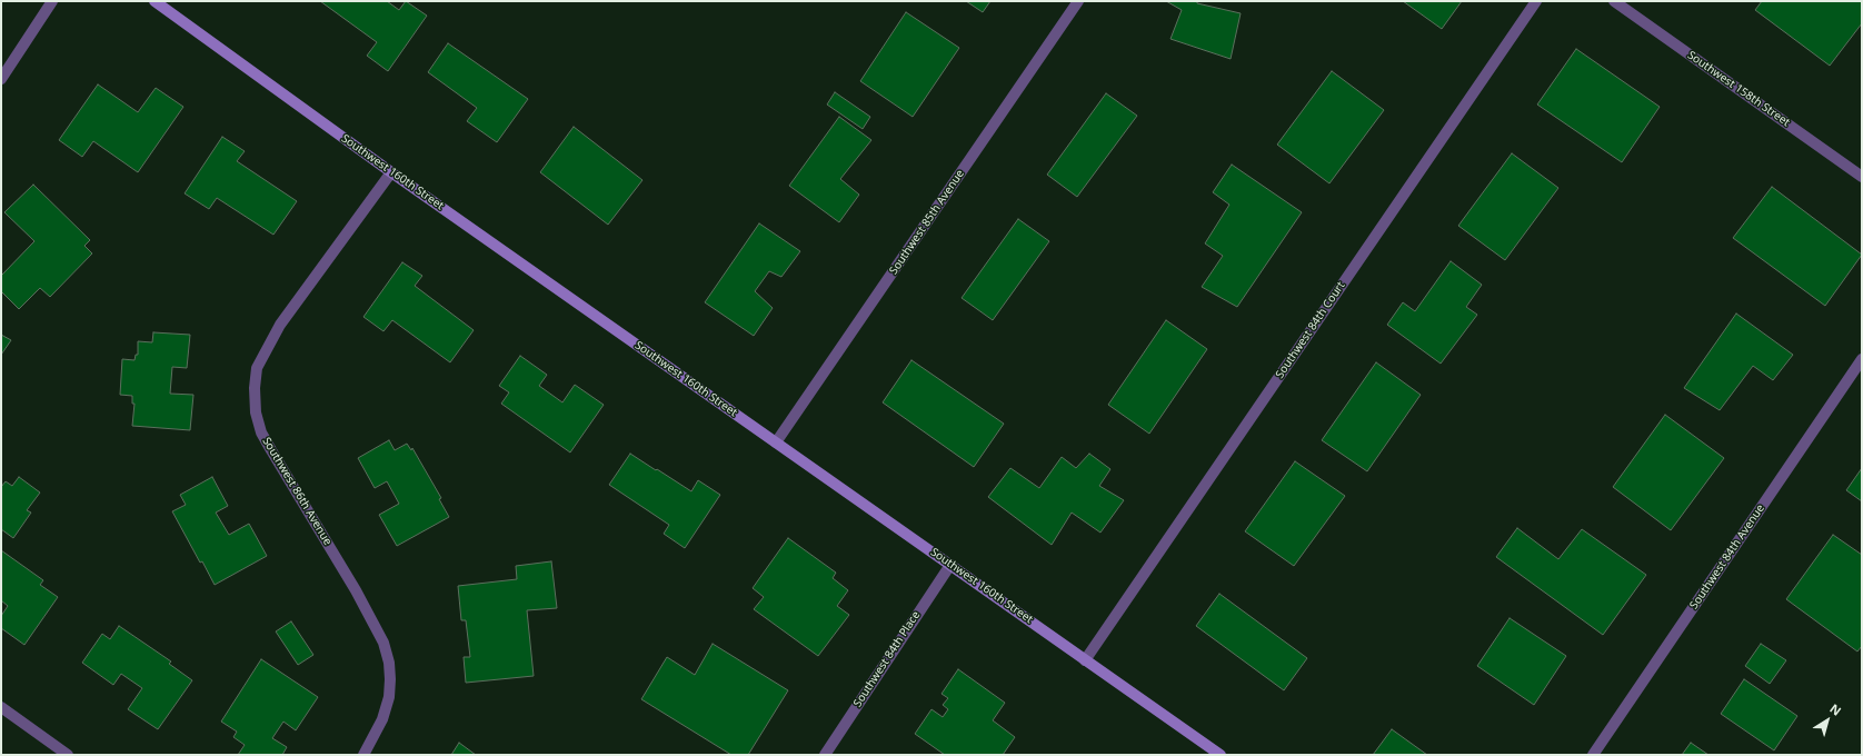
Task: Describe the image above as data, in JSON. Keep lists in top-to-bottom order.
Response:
{
  "streets": {
    "street": [
      "Southwest 158th Street",
      "Southwest 160th Street",
      "Southwest 85th Avenue",
      "Southwest 84th Court",
      "Southwest 86th Avenue",
      "Southwest 84th Avenue",
      "Southwest 84th Place"
    ]
  },
  "crossings": [
    ["Southwest 160th Street", "Southwest 85th Avenue"],
    ["Southwest 160th Street", "Southwest 84th Court"],
    ["Southwest 160th Street", "Southwest 86th Avenue"],
    ["Southwest 160th Street", "Southwest 84th Place"]
  ],
  "north": "top right"
}
